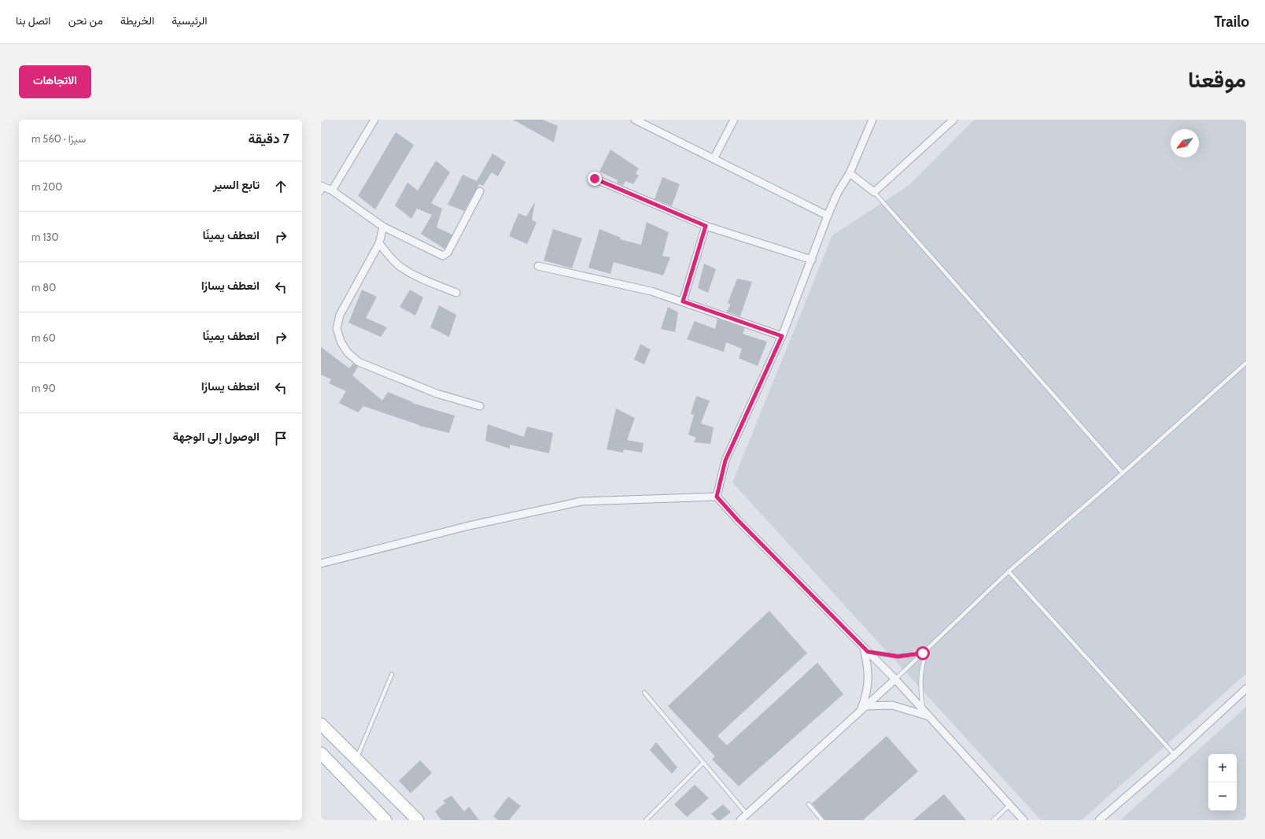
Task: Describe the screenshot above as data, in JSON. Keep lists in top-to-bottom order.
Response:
{
  "north": "bottom left",
  "page": {
    "header": "Trailo",
    "nav": [
      "الرئيسية",
      "الخريطة",
      "من نحن",
      "اتصل بنا"
    ],
    "title": "موقعنا",
    "buttons": "الاتجاهات",
    "heading": ["7 دقيقة", "سيرًا · 560 m"],
    "list": [
      ["تابع السير", "200 m"],
      ["انعطف يمينًا", "130 m"],
      ["انعطف يسارًا", "80 m"],
      ["انعطف يمينًا", "60 m"],
      ["انعطف يسارًا", "90 m"],
      "الوصول إلى الوجهة"
    ],
    "map_buttons": ["+", "−"]
  }
}
